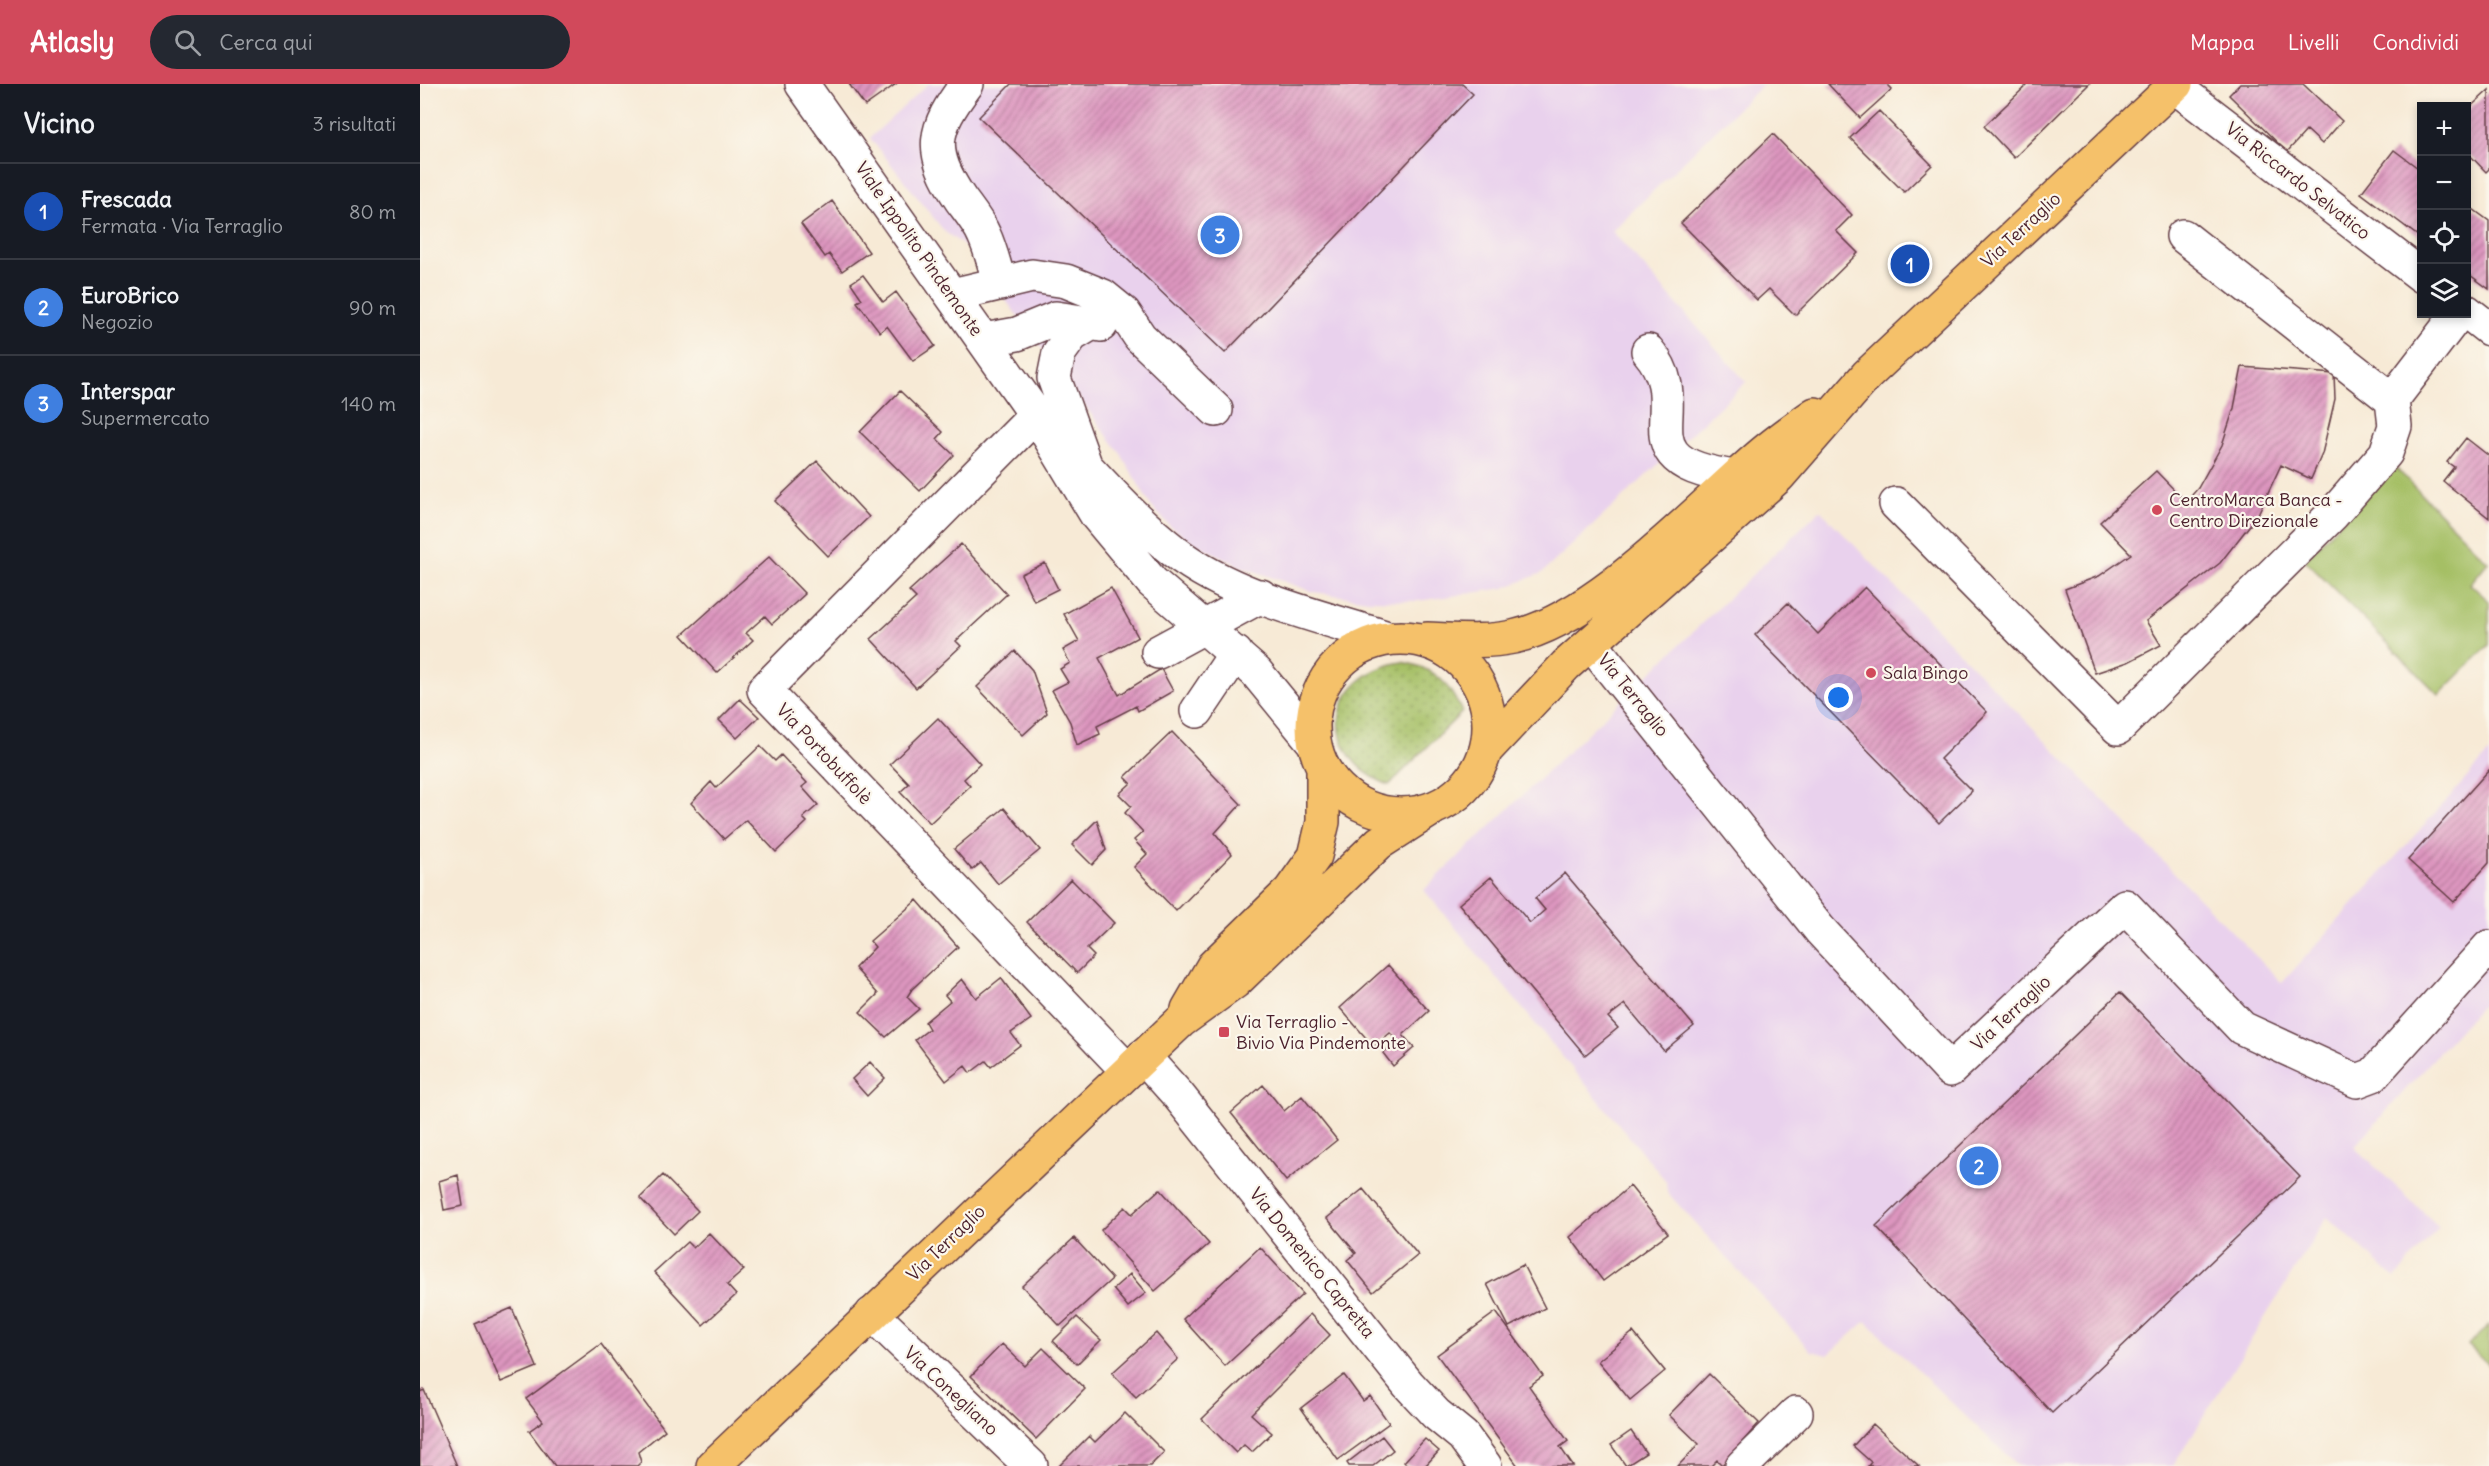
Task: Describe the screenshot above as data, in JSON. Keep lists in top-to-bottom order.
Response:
{
  "streets": {
    "main road": ["Via Terraglio"],
    "street": [
      "Via Riccardo Selvatico",
      "Viale Ippolito Pindemonte",
      "Via Portobuffolè",
      "Via Domenico Capretta",
      "Via Conegliano"
    ]
  },
  "crossings": [
    ["Via Riccardo Selvatico", "Via Terraglio"],
    ["Via Terraglio", "Viale Ippolito Pindemonte"],
    ["Via Terraglio", "Via Portobuffolè"],
    ["Via Terraglio", "Via Domenico Capretta"],
    ["Via Terraglio", "Via Conegliano"],
    ["Viale Ippolito Pindemonte", "Via Portobuffolè"],
    ["Via Portobuffolè", "Via Domenico Capretta"]
  ],
  "places": {
    "other": ["CentroMarca Banca - Centro Direzionale", "Sala Bingo"],
    "transit": ["Via Terraglio - Bivio Via Pindemonte"]
  },
  "page": {
    "header": "Atlasly",
    "search": "Cerca qui",
    "nav": ["Mappa", "Livelli", "Condividi"],
    "heading": ["Vicino", "3 risultati"],
    "map_buttons": ["+", "−"],
    "list": [
      {
        "mark": "1",
        "name": "Frescada",
        "note": "Fermata · Via Terraglio",
        "value": "80 m"
      },
      {
        "mark": "2",
        "name": "EuroBrico",
        "note": "Negozio",
        "value": "90 m"
      },
      {
        "mark": "3",
        "name": "Interspar",
        "note": "Supermercato",
        "value": "140 m"
      }
    ],
    "pins": ["3", "1", "2"]
  }
}
